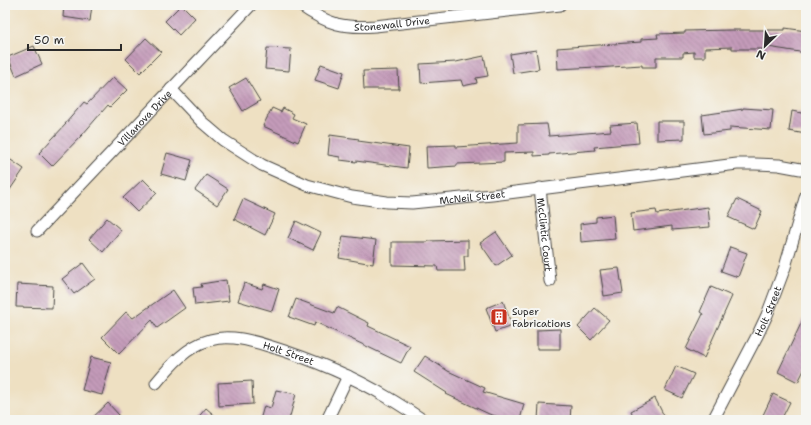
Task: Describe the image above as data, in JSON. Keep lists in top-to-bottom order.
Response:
{
  "streets": {
    "street": [
      "Stonewall Drive",
      "Villanova Drive",
      "McNeil Street",
      "McClintic Court",
      "Holt Street"
    ]
  },
  "crossings": [
    ["Villanova Drive", "McNeil Street"],
    ["McNeil Street", "McClintic Court"]
  ],
  "places": {
    "building": ["Super Fabrications"]
  },
  "scale_bar": "50 m",
  "north": "bottom left"
}
